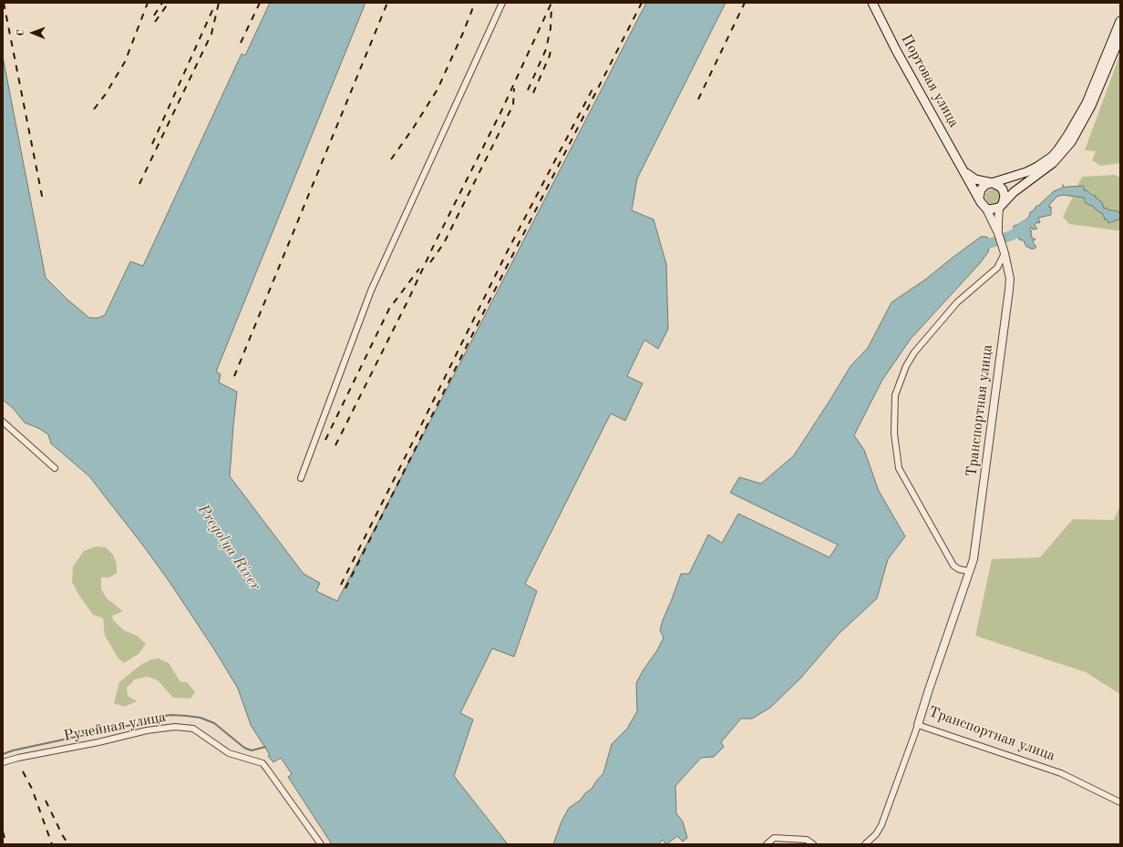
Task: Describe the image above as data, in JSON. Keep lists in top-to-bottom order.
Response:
{
  "streets": {
    "main road": ["Портовая улица", "Транспортная улица"],
    "street": ["Ручейная улица"]
  },
  "crossings": [
    ["Портовая улица", "Транспортная улица"]
  ],
  "water": ["Pregolya River"],
  "north": "left"
}
